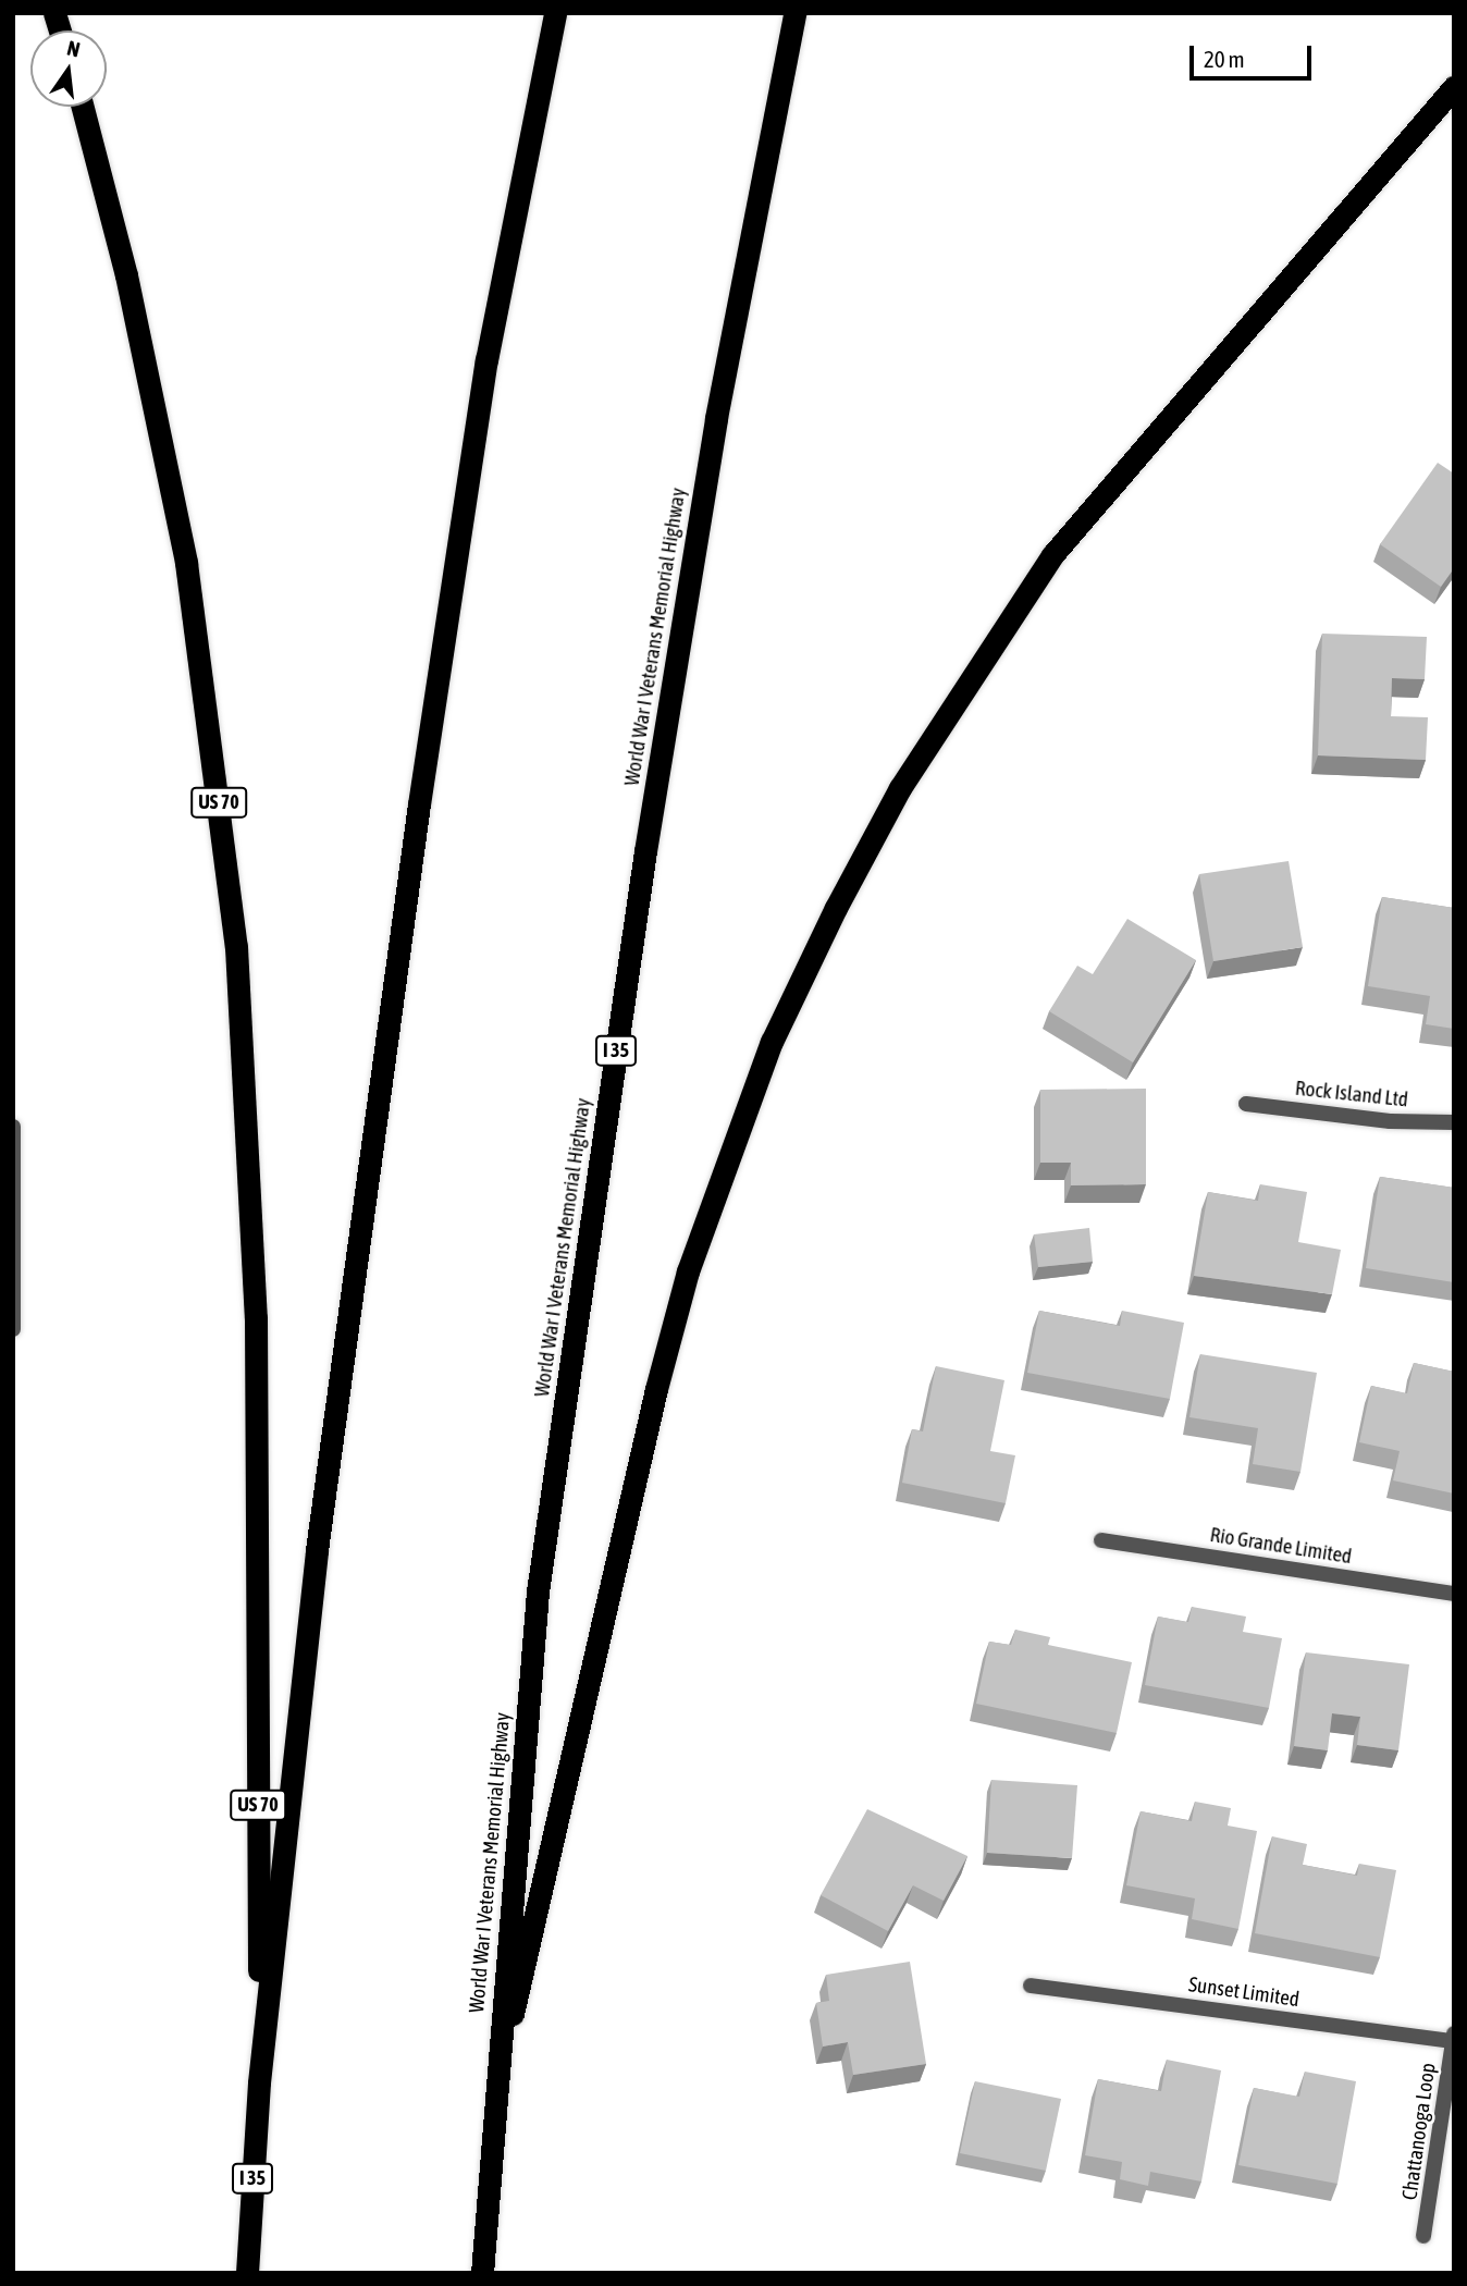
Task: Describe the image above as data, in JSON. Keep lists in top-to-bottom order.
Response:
{
  "streets": {
    "highway": ["World War I Veterans Memorial Highway", "US 70", "I 35"],
    "street": [
      "Rock Island Ltd",
      "Rio Grande Limited",
      "Sunset Limited",
      "Chattanooga Loop"
    ]
  },
  "crossings": [
    ["US 70", "I 35"],
    ["Sunset Limited", "Chattanooga Loop"]
  ],
  "scale_bar": "20 m",
  "north": "top"
}
